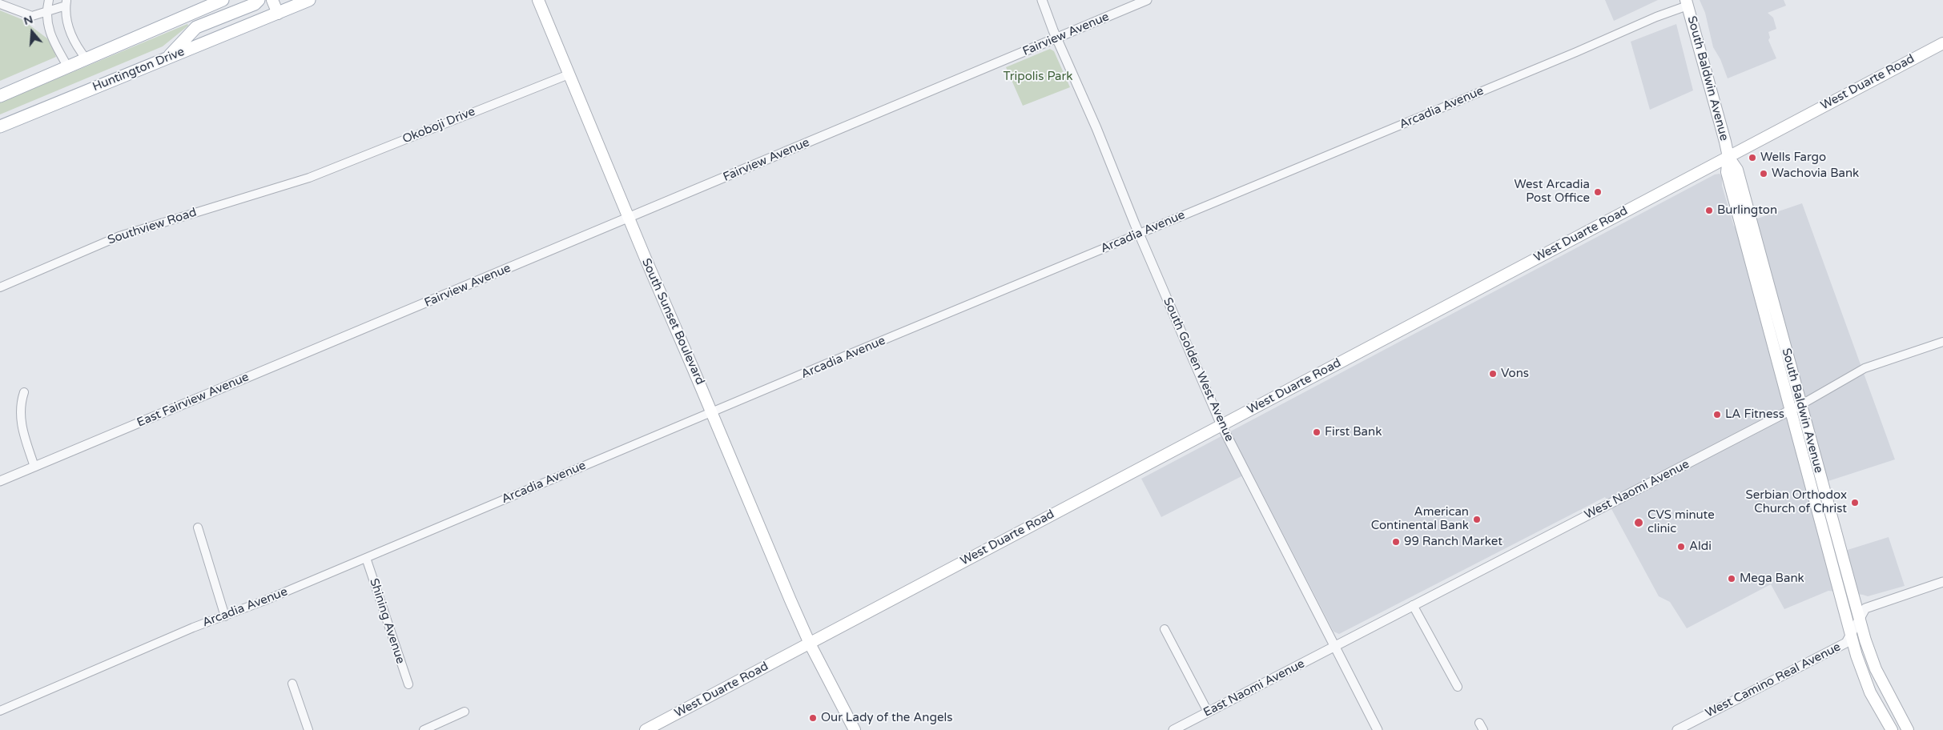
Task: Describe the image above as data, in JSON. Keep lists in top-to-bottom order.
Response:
{
  "streets": {
    "main road": [
      "Huntington Drive",
      "South Baldwin Avenue",
      "West Duarte Road",
      "South Sunset Boulevard"
    ],
    "street": [
      "Fairview Avenue",
      "Arcadia Avenue",
      "Okoboji Drive",
      "Southview Road",
      "South Golden West Avenue",
      "East Fairview Avenue",
      "West Naomi Avenue",
      "Shining Avenue",
      "West Camino Real Avenue",
      "East Naomi Avenue"
    ]
  },
  "crossings": [
    ["Fairview Avenue", "South Sunset Boulevard"],
    ["Fairview Avenue", "South Golden West Avenue"],
    ["Fairview Avenue", "East Fairview Avenue"],
    ["South Baldwin Avenue", "West Duarte Road"],
    ["South Baldwin Avenue", "Arcadia Avenue"],
    ["South Baldwin Avenue", "West Naomi Avenue"],
    ["South Baldwin Avenue", "West Camino Real Avenue"],
    ["West Duarte Road", "South Sunset Boulevard"],
    ["West Duarte Road", "South Golden West Avenue"],
    ["Arcadia Avenue", "South Sunset Boulevard"],
    ["Arcadia Avenue", "South Golden West Avenue"],
    ["Arcadia Avenue", "Shining Avenue"],
    ["Okoboji Drive", "Southview Road"],
    ["Okoboji Drive", "South Sunset Boulevard"],
    ["South Golden West Avenue", "West Naomi Avenue"],
    ["South Golden West Avenue", "East Naomi Avenue"],
    ["West Naomi Avenue", "East Naomi Avenue"]
  ],
  "parks": ["Tripolis Park"],
  "places": [
    "Wells Fargo",
    "Wachovia Bank",
    "West Arcadia Post Office",
    "Burlington",
    "Vons",
    "LA Fitness",
    "First Bank",
    "Serbian Orthodox Church of Christ",
    "American Continental Bank",
    "CVS minute clinic",
    "99 Ranch Market",
    "Aldi",
    "Mega Bank",
    "Our Lady of the Angels"
  ],
  "north": "top"
}
